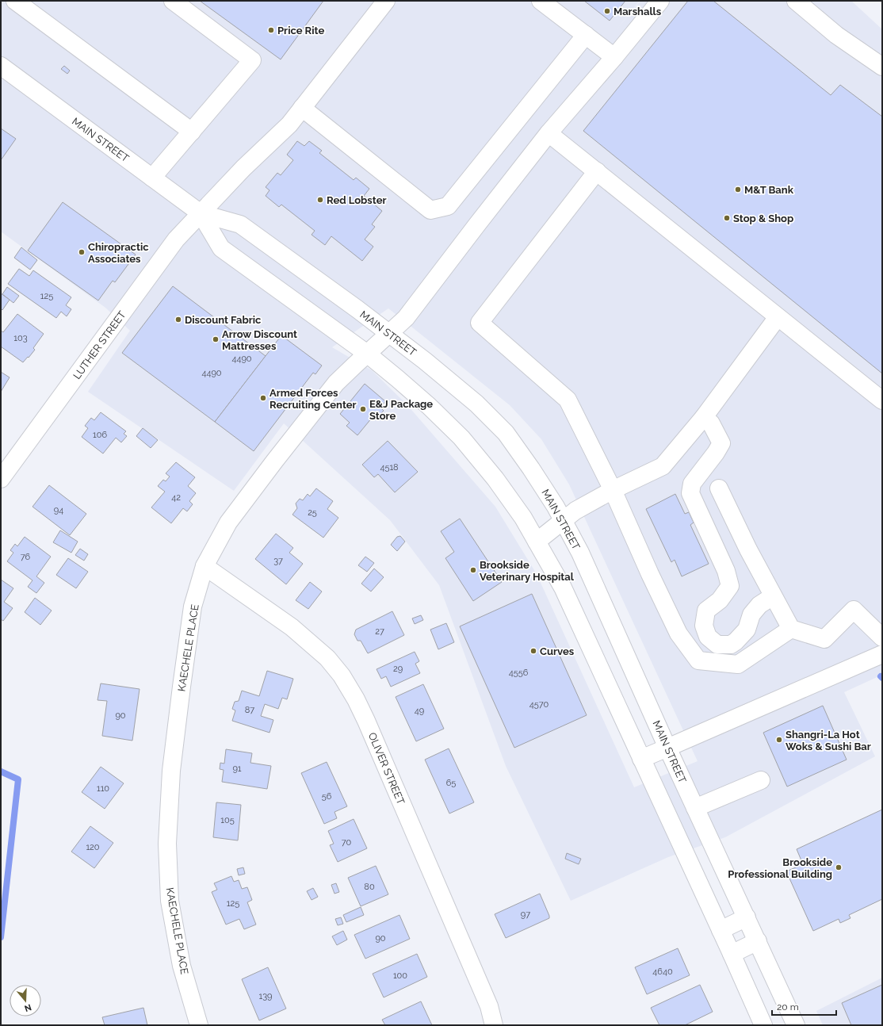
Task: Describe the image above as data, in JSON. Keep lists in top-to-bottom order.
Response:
{
  "streets": {
    "main road": [
      "MAIN STREET",
      "LUTHER STREET",
      "KAECHELE PLACE",
      "OLIVER STREET"
    ]
  },
  "crossings": [
    ["MAIN STREET", "LUTHER STREET"],
    ["MAIN STREET", "KAECHELE PLACE"],
    ["KAECHELE PLACE", "OLIVER STREET"]
  ],
  "places": [
    "Marshalls",
    "Price Rite",
    "M&T Bank",
    "Red Lobster",
    "Stop & Shop",
    "Chiropractic Associates",
    "Discount Fabric",
    "Arrow Discount Mattresses",
    "Armed Forces Recruiting Center",
    "E&J Package Store",
    "Brookside Veterinary Hospital",
    "Curves",
    "Shangri-La Hot Woks & Sushi Bar",
    "Brookside Professional Building"
  ],
  "house_numbers": [
    "125",
    "103",
    "4490",
    "4490",
    "106",
    "4518",
    "42",
    "94",
    "25",
    "76",
    "37",
    "27",
    "29",
    "4556",
    "4570",
    "87",
    "49",
    "90",
    "91",
    "65",
    "110",
    "56",
    "105",
    "70",
    "120",
    "80",
    "125",
    "97",
    "90",
    "4640",
    "100",
    "139"
  ],
  "scale_bar": "20 m",
  "north": "bottom"
}
